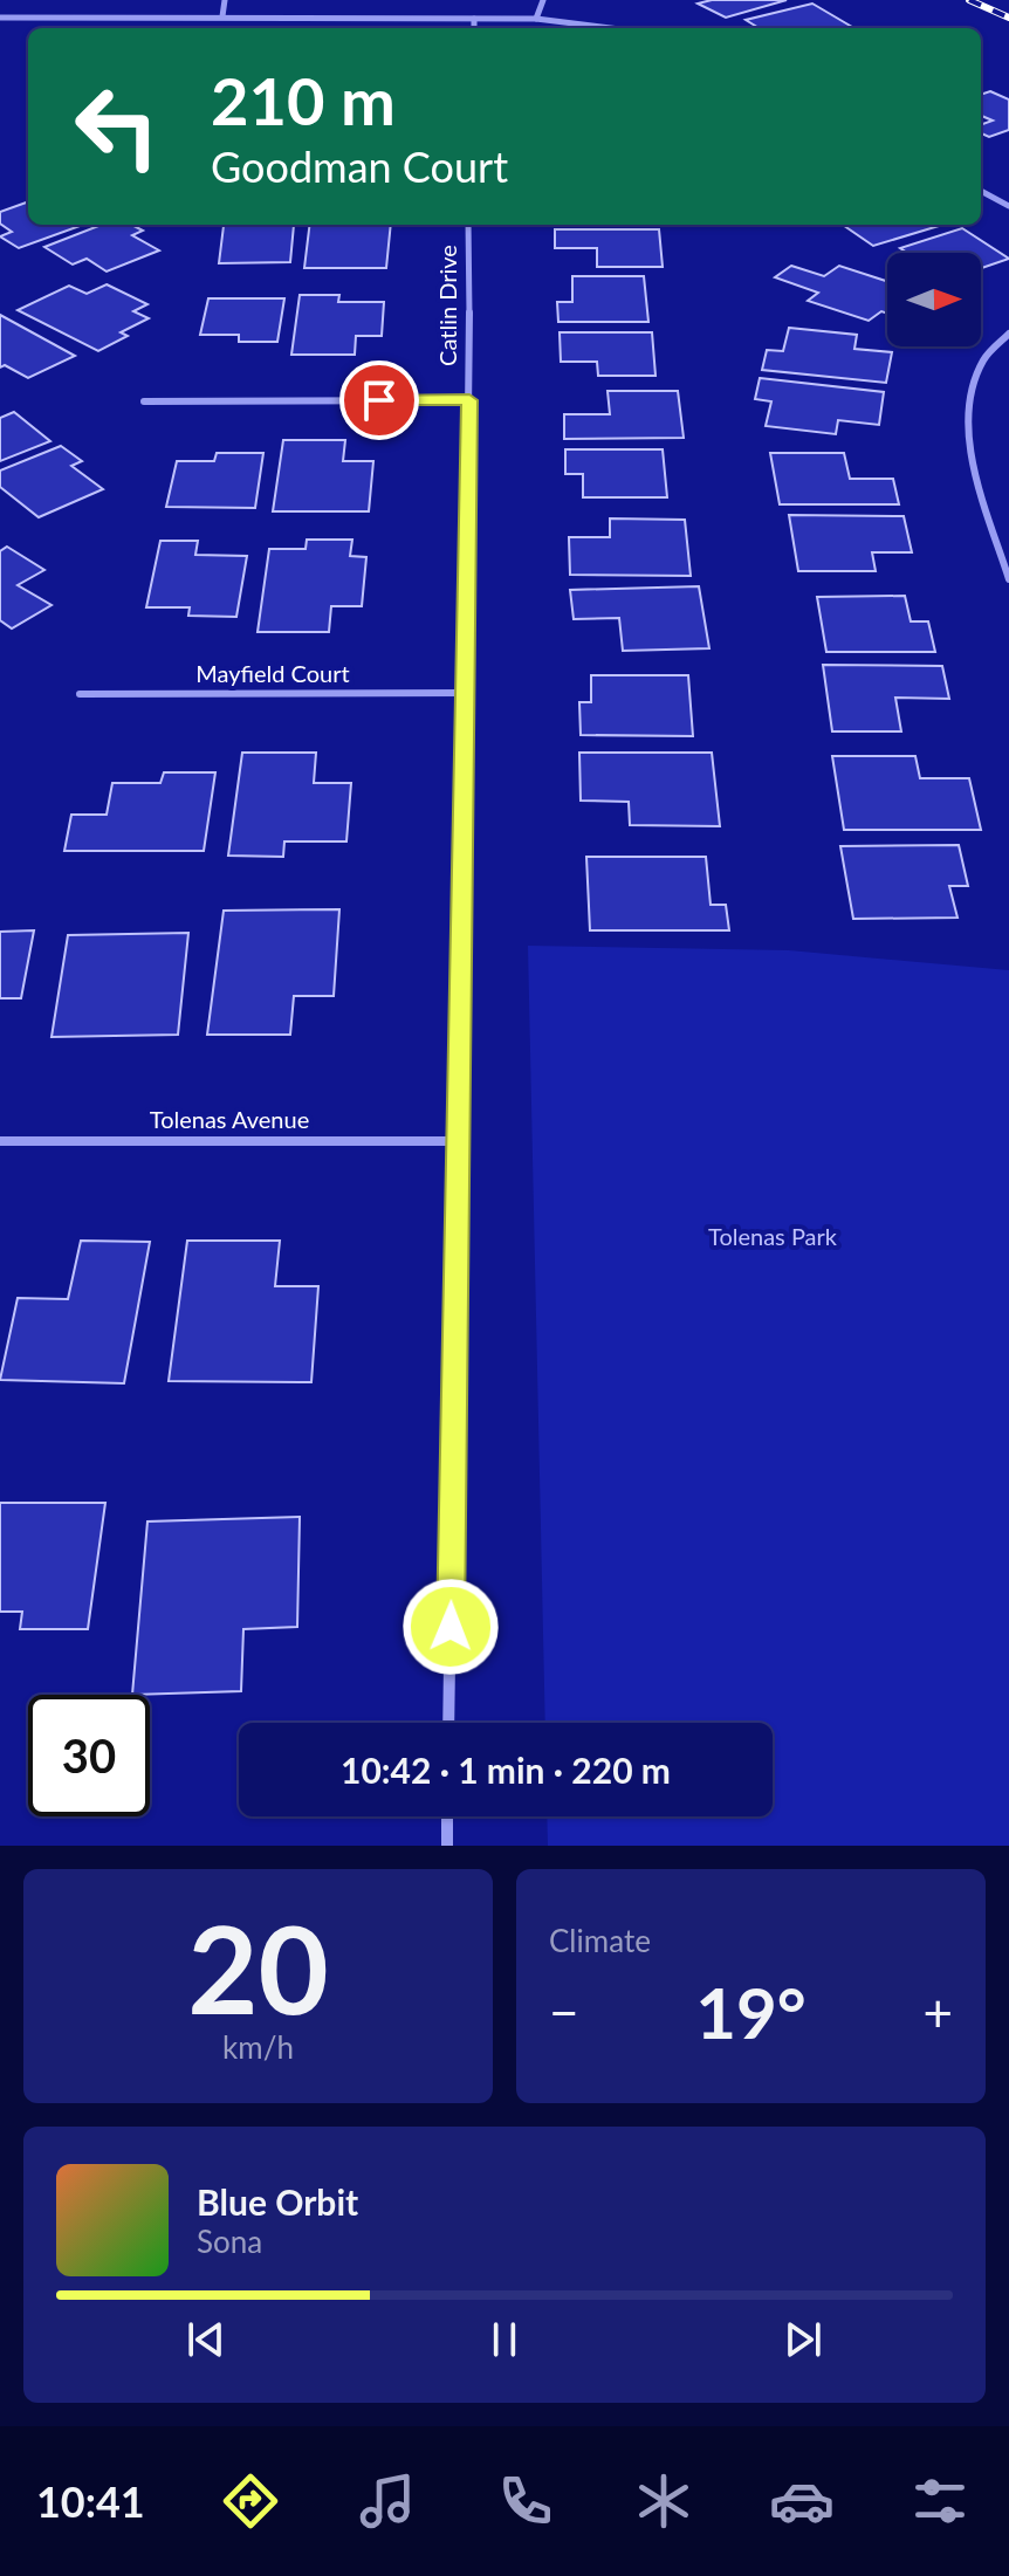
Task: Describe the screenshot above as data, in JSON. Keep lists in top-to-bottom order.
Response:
{
  "streets": {
    "street": ["Catlin Drive", "Mayfield Court", "Tolenas Avenue"]
  },
  "crossings": [
    ["Catlin Drive", "Mayfield Court"],
    ["Catlin Drive", "Tolenas Avenue"]
  ],
  "parks": ["Tolenas Park"],
  "north": "right",
  "page": {
    "turn": ["210 m", "Goodman Court"],
    "limit": "30",
    "trip": "10:42 · 1 min · 220 m",
    "tile": [
      ["20", "km/h"],
      "Climate"
    ],
    "heat": ["−", "19°", "+"],
    "song": ["Blue Orbit", "Sona"],
    "tabs": "10:41"
  }
}
